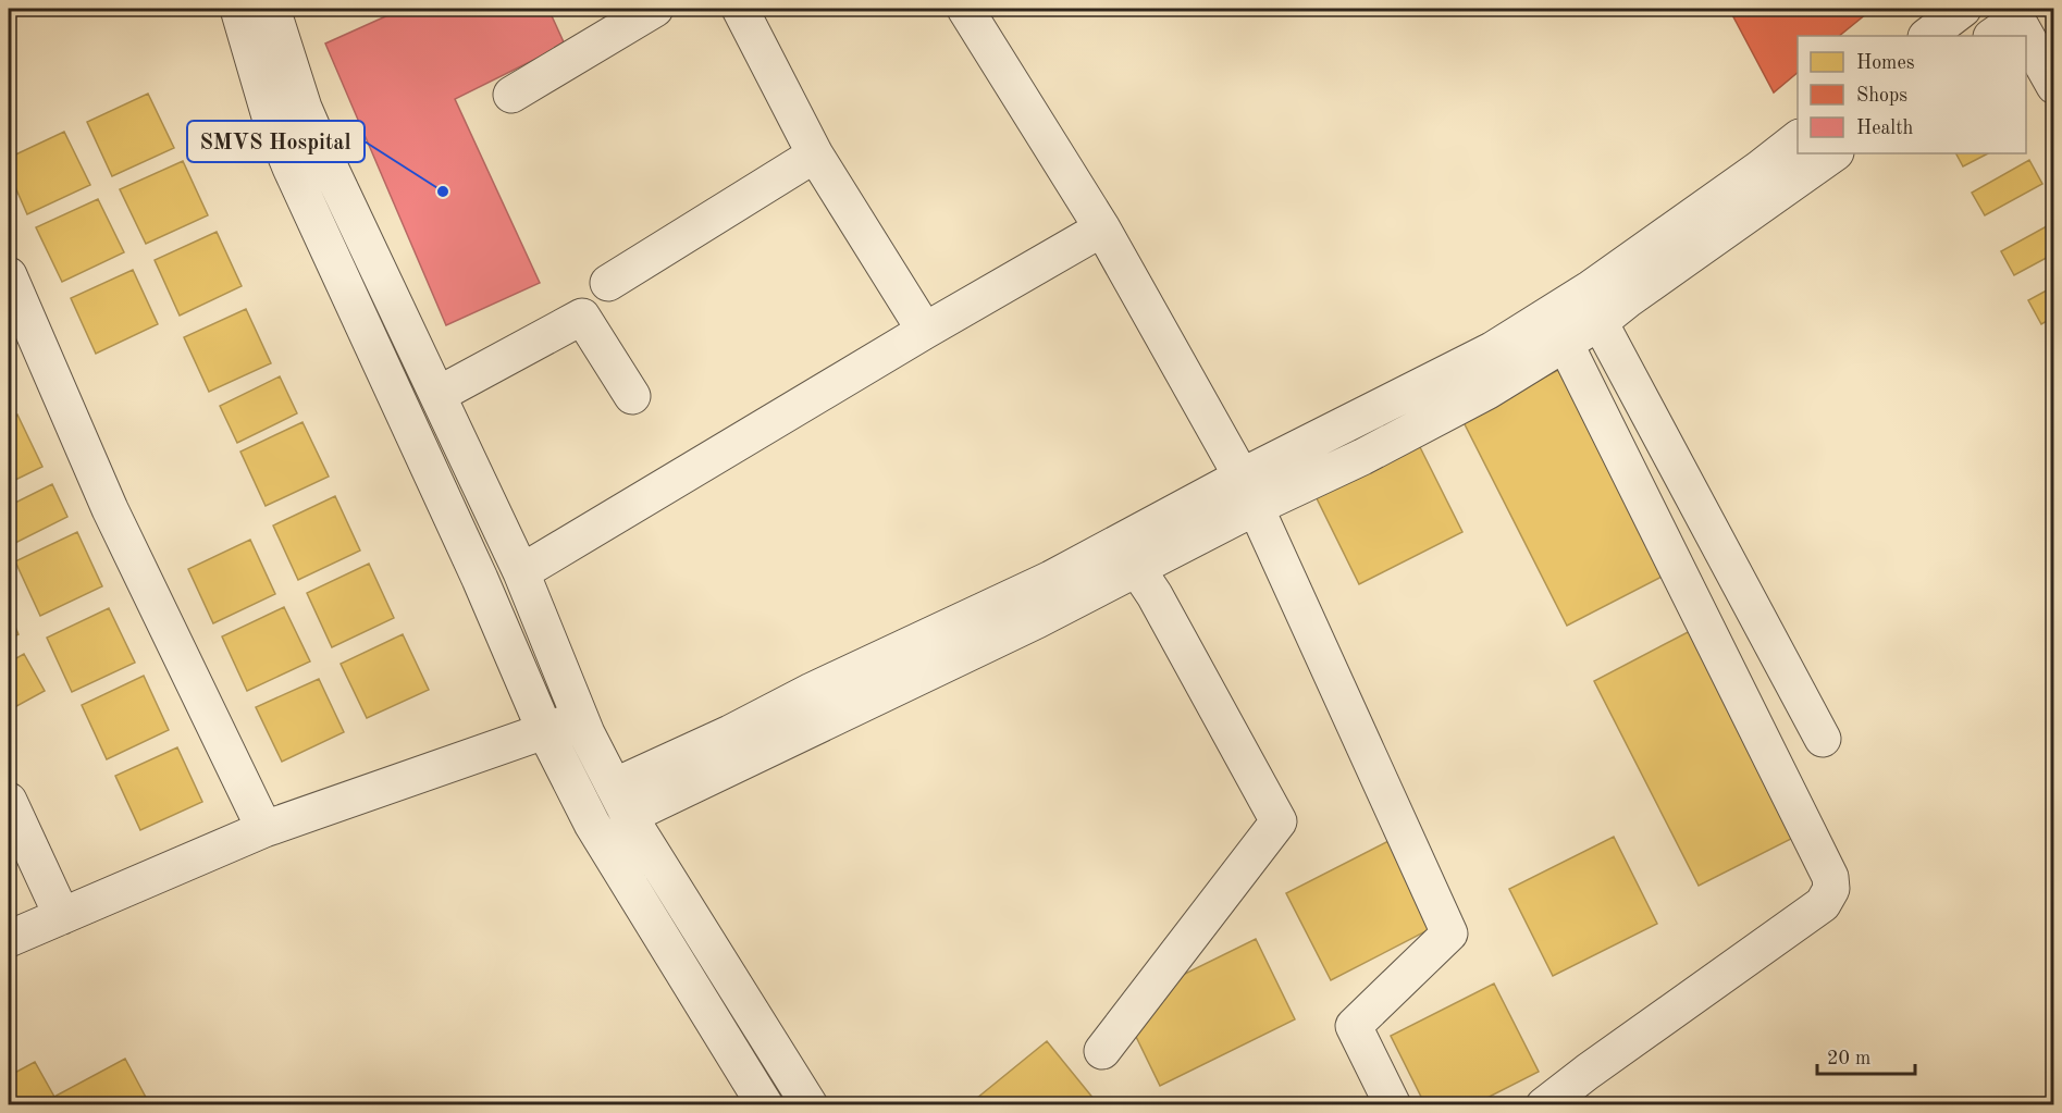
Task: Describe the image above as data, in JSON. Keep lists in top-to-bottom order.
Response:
{
  "places": ["SMVS Hospital"],
  "legend": ["Homes", "Shops", "Health"],
  "scale_bar": "20 m"
}
